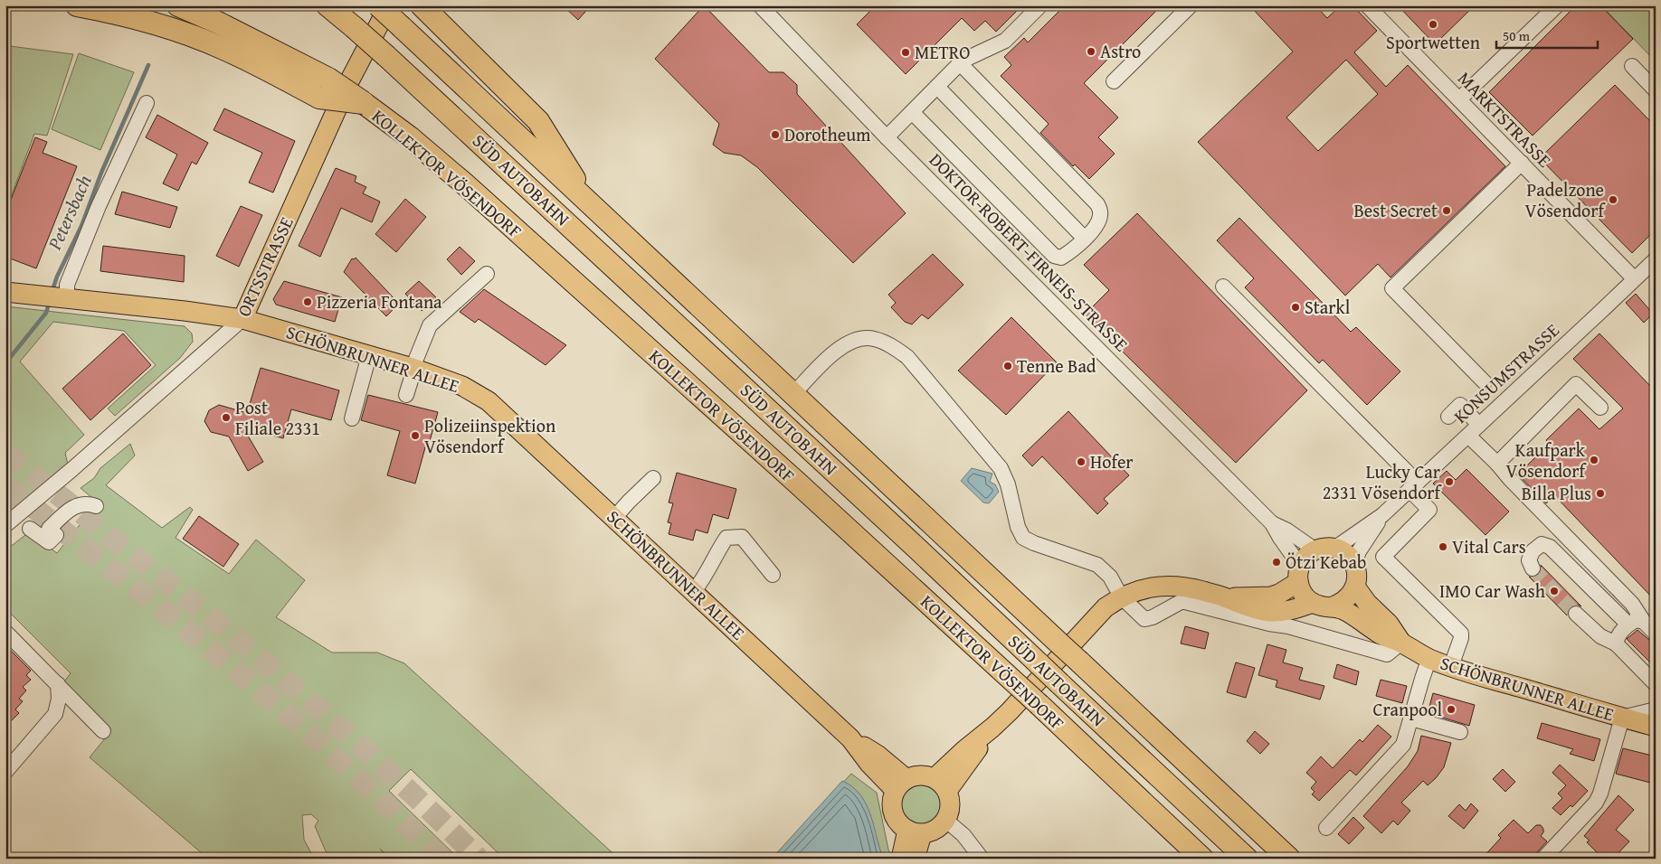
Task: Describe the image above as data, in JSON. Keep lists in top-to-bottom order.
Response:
{
  "streets": {
    "highway": ["KOLLEKTOR VÖSENDORF", "SÜD AUTOBAHN"],
    "main road": ["ORTSSTRASSE", "SCHÖNBRUNNER ALLEE"],
    "street": ["MARKTSTRASSE", "DOKTOR-ROBERT-FIRNEIS-STRASSE", "KONSUMSTRASSE"]
  },
  "crossings": [
    ["MARKTSTRASSE", "KONSUMSTRASSE"],
    ["DOKTOR-ROBERT-FIRNEIS-STRASSE", "SCHÖNBRUNNER ALLEE"],
    ["DOKTOR-ROBERT-FIRNEIS-STRASSE", "KONSUMSTRASSE"],
    ["ORTSSTRASSE", "SCHÖNBRUNNER ALLEE"],
    ["SCHÖNBRUNNER ALLEE", "KONSUMSTRASSE"]
  ],
  "water": ["Petersbach"],
  "places": [
    "Sportwetten",
    "Astro",
    "METRO",
    "Dorotheum",
    "Padelzone Vösendorf",
    "Best Secret",
    "Pizzeria Fontana",
    "Starkl",
    "Tenne Bad",
    "Post Filiale 2331",
    "Polizeiinspektion Vösendorf",
    "Kaufpark Vösendorf",
    "Hofer",
    "Lucky Car 2331 Vösendorf",
    "Billa Plus",
    "Vital Cars",
    "Ötzi Kebab",
    "IMO Car Wash",
    "Cranpool"
  ],
  "scale_bar": "50 m"
}
